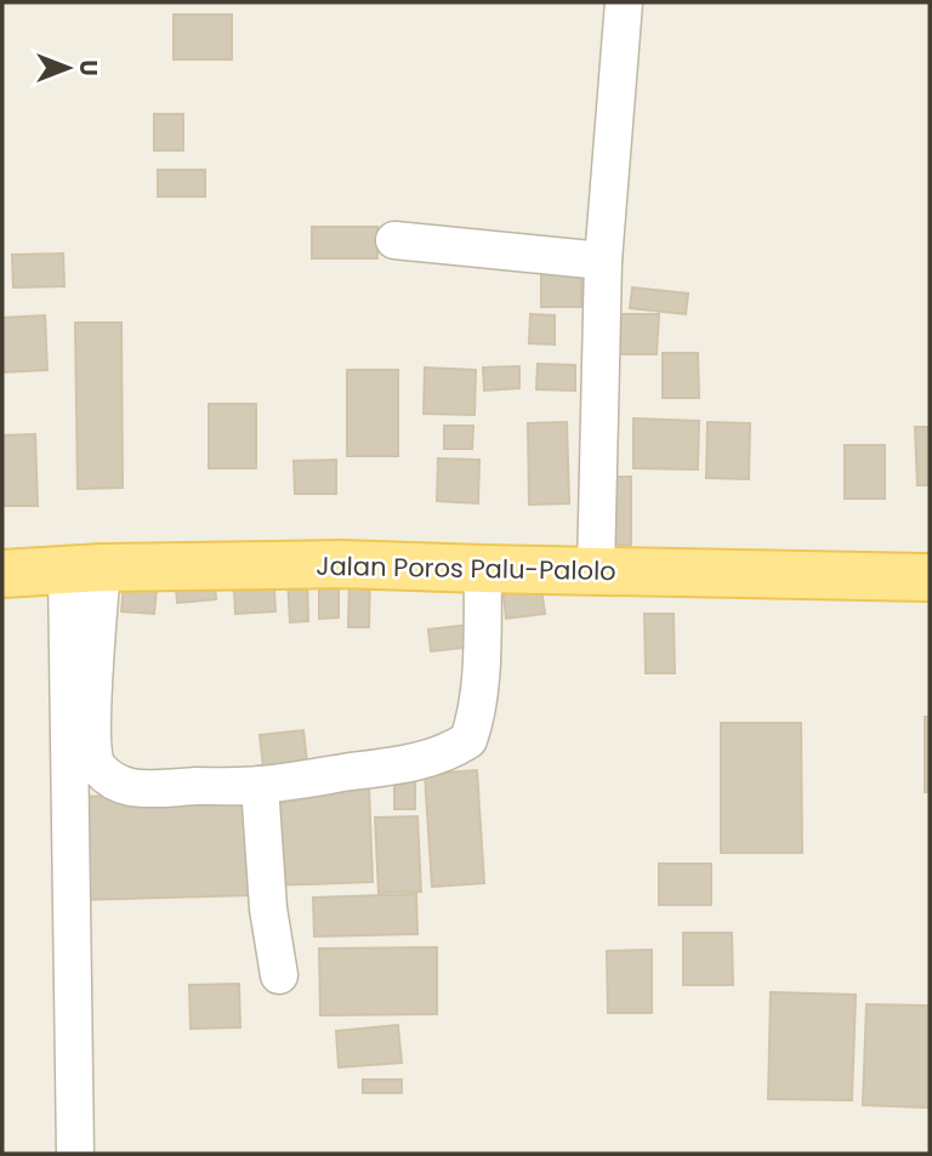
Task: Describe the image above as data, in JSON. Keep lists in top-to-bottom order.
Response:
{
  "streets": {
    "main road": ["Jalan Poros Palu-Palolo"]
  },
  "north": "right"
}
